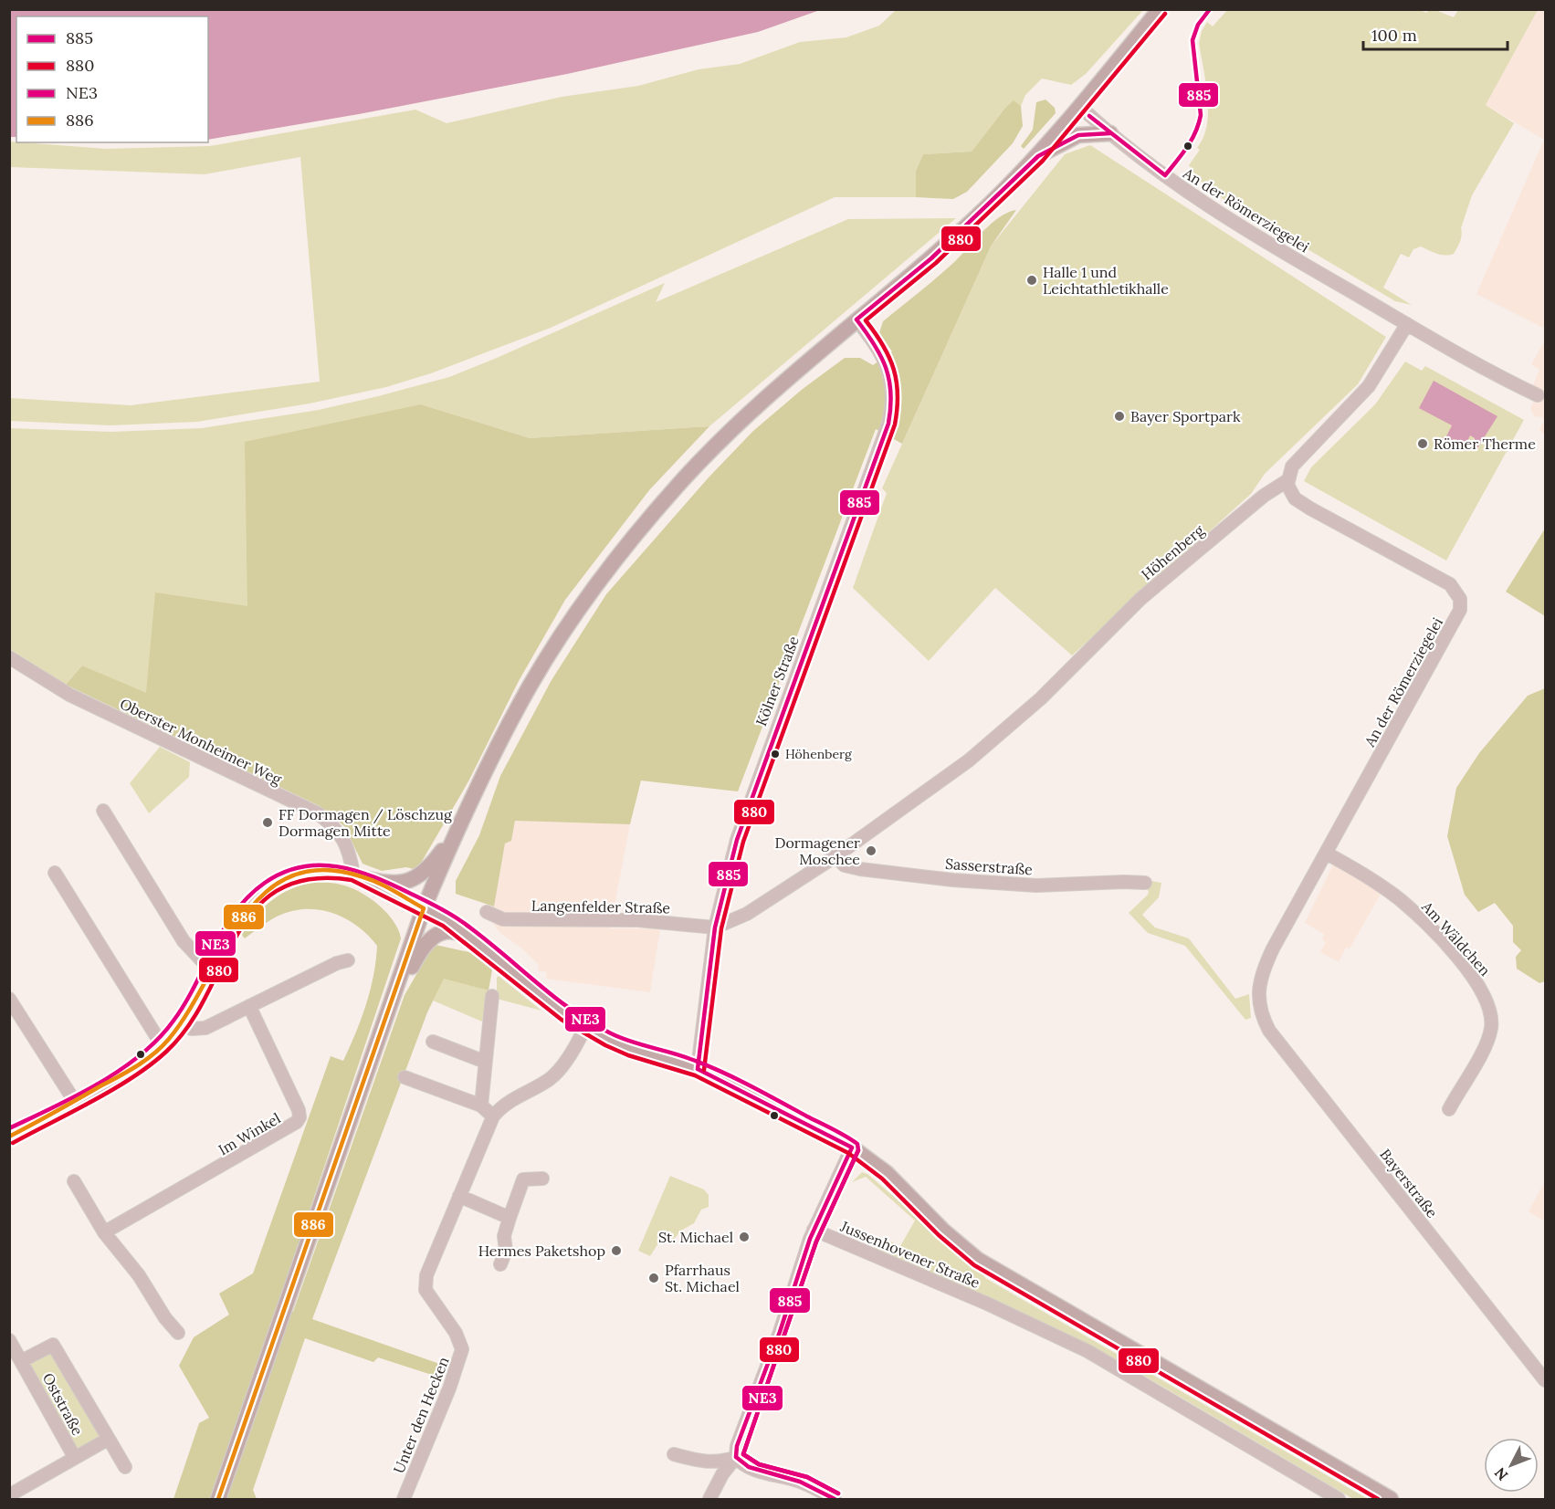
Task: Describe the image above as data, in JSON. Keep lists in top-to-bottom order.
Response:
{
  "streets": {
    "street": [
      "An der Römerziegelei",
      "Höhenberg",
      "Kölner Straße",
      "Oberster Monheimer Weg",
      "Sasserstraße",
      "Langenfelder Straße",
      "Am Wäldchen",
      "Im Winkel",
      "Bayerstraße",
      "Jussenhovener Straße",
      "Oststraße",
      "Unter den Hecken"
    ]
  },
  "crossings": [
    ["An der Römerziegelei", "Höhenberg"],
    ["An der Römerziegelei", "Am Wäldchen"],
    ["An der Römerziegelei", "Bayerstraße"],
    ["Höhenberg", "Kölner Straße"],
    ["Höhenberg", "Sasserstraße"],
    ["Höhenberg", "Langenfelder Straße"],
    ["Kölner Straße", "Langenfelder Straße"]
  ],
  "places": [
    "Halle 1 und Leichtathletikhalle",
    "Bayer Sportpark",
    "Römer Therme",
    "Höhenberg",
    "FF Dormagen / Löschzug Dormagen Mitte",
    "Dormagener Moschee",
    "St. Michael",
    "Hermes Paketshop",
    "Pfarrhaus St. Michael"
  ],
  "lines": [
    "transit line 885",
    "transit line 880",
    "transit line NE3",
    "transit line 886"
  ],
  "legend": [
    "885",
    "880",
    "NE3",
    "886"
  ],
  "scale_bar": "100 m",
  "north": "bottom left"
}
